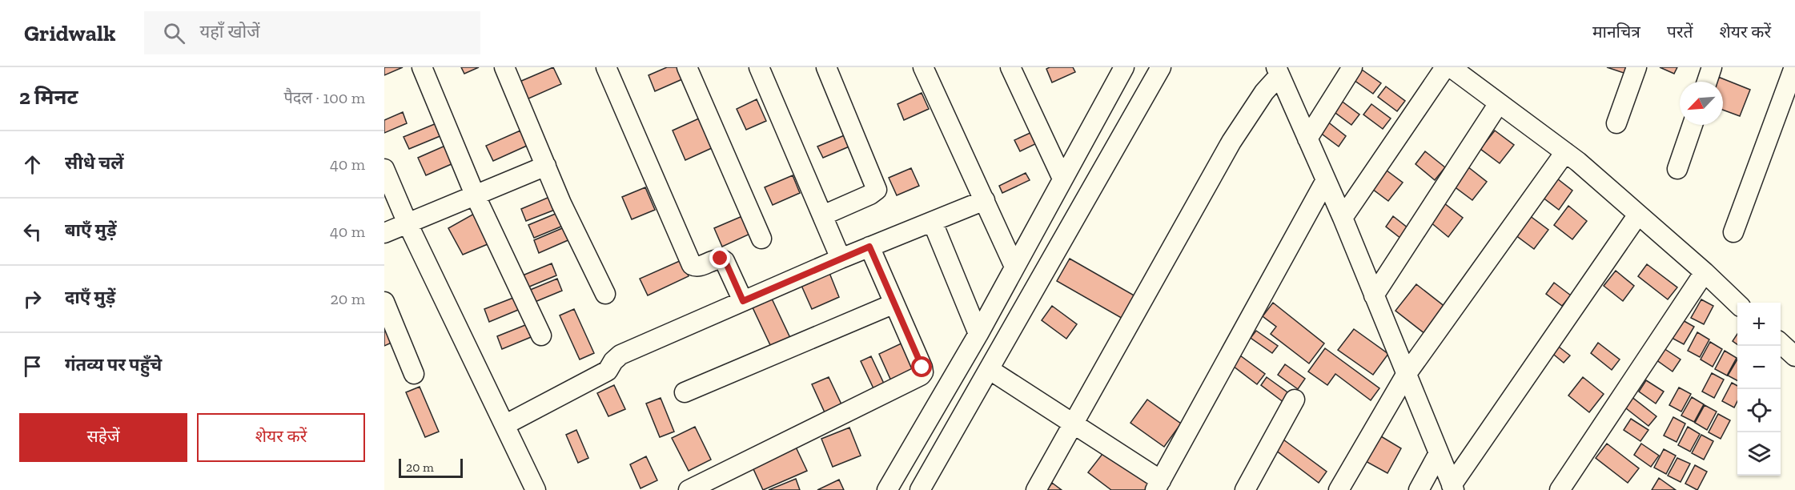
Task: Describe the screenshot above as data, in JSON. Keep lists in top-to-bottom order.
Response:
{
  "scale_bar": "20 m",
  "north": "bottom left",
  "page": {
    "header": "Gridwalk",
    "search": "यहाँ खोजें",
    "nav": ["मानचित्र", "परतें", "शेयर करें"],
    "heading": ["2 मिनट", "पैदल · 100 m"],
    "list": [
      ["सीधे चलें", "40 m"],
      ["बाएँ मुड़ें", "40 m"],
      ["दाएँ मुड़ें", "20 m"],
      "गंतव्य पर पहुँचे"
    ],
    "map_buttons": ["+", "−"],
    "buttons": ["सहेजें", "शेयर करें"],
    "scale": "20 m"
  }
}
